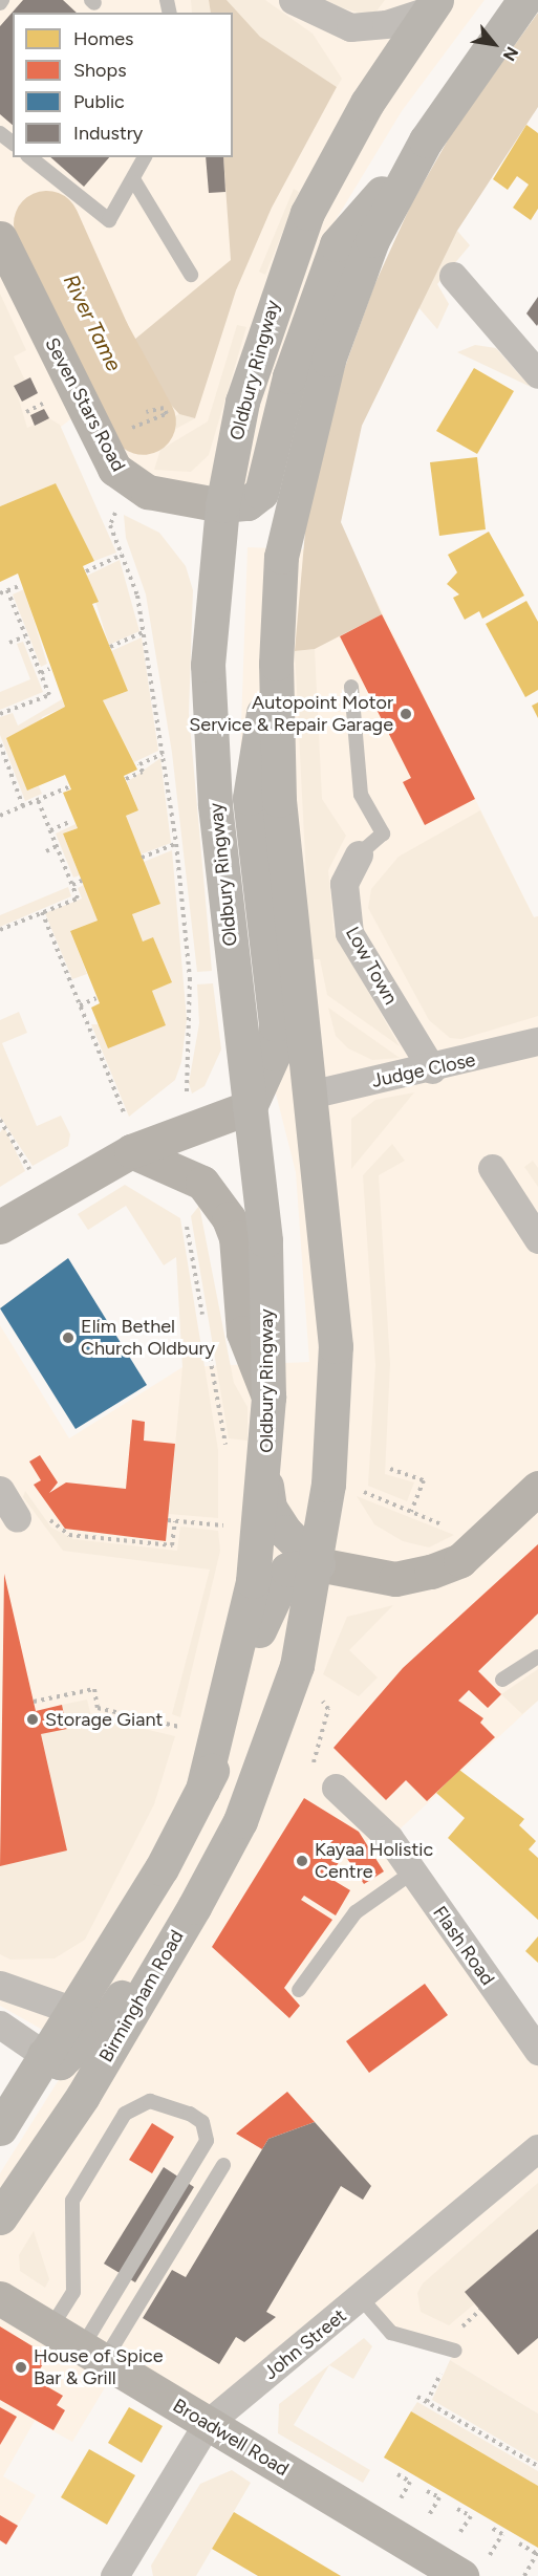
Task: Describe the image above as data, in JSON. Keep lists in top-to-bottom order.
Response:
{
  "streets": {
    "main road": ["Oldbury Ringway", "Birmingham Road"],
    "street": [
      "Seven Stars Road",
      "Low Town",
      "Judge Close",
      "Flash Road",
      "John Street",
      "Broadwell Road"
    ]
  },
  "crossings": [
    ["Oldbury Ringway", "Seven Stars Road"],
    ["Low Town", "Judge Close"],
    ["John Street", "Broadwell Road"]
  ],
  "water": ["River Tame"],
  "places": [
    "Autopoint Motor Service & Repair Garage",
    "Elim Bethel Church Oldbury",
    "Storage Giant",
    "Kayaa Holistic Centre",
    "House of Spice Bar & Grill"
  ],
  "legend": [
    "Homes",
    "Shops",
    "Public",
    "Industry"
  ],
  "north": "bottom right"
}
